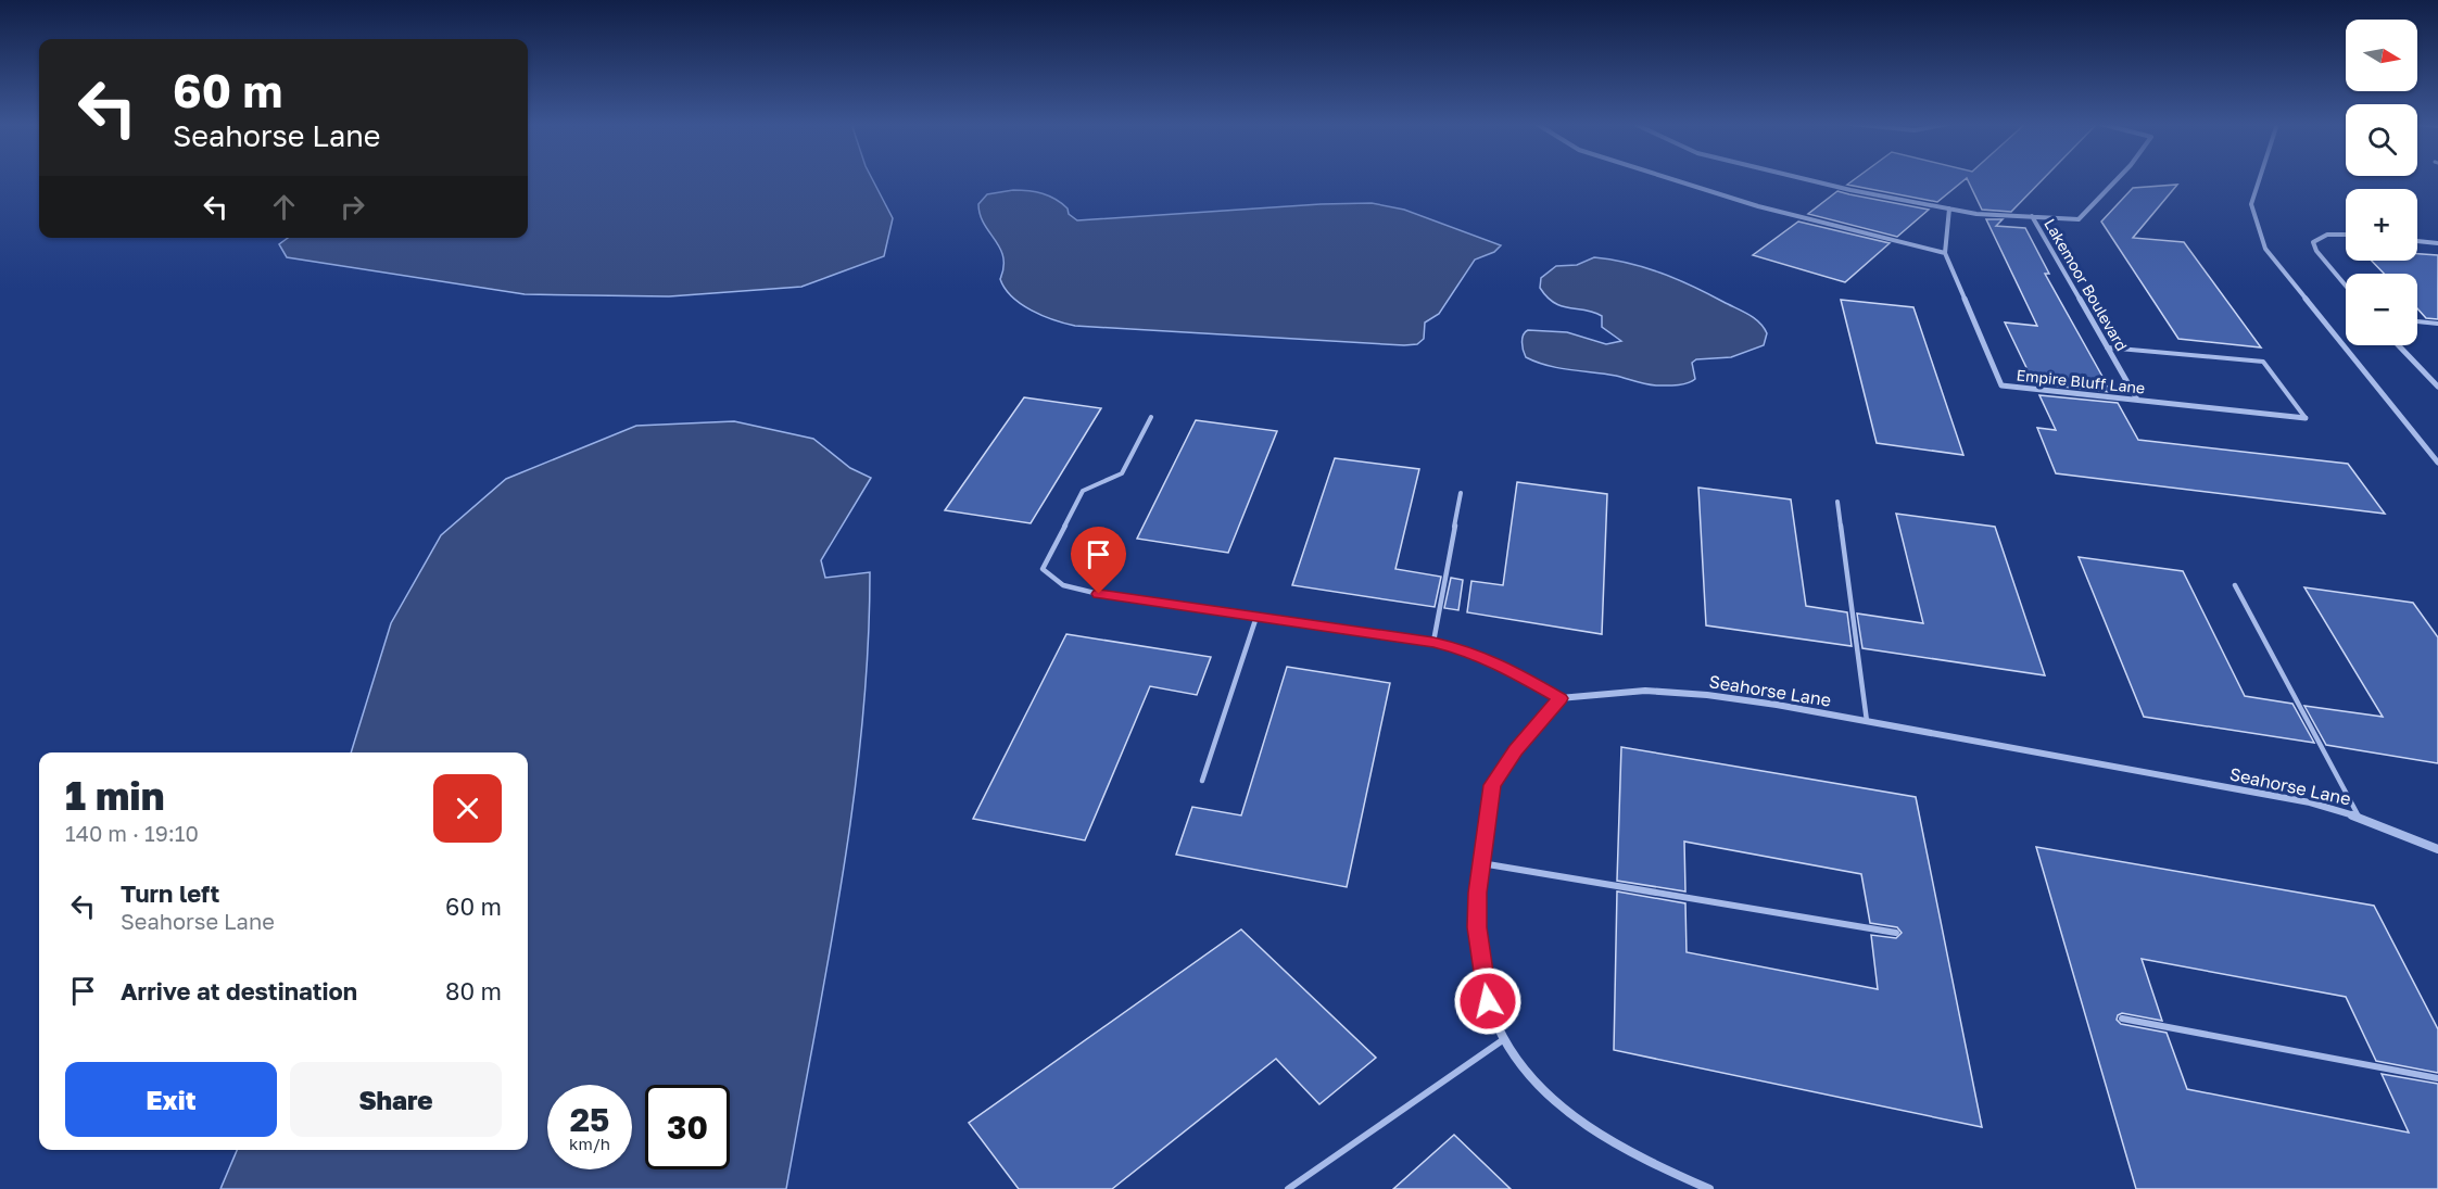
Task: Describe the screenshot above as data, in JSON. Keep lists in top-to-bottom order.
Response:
{
  "streets": {
    "street": ["Lakemoor Boulevard", "Empire Bluff Lane", "Seahorse Lane"]
  },
  "crossings": [
    ["Lakemoor Boulevard", "Empire Bluff Lane"]
  ],
  "north": "right",
  "page": {
    "map_buttons": ["+", "−"],
    "turn": ["60 m", "Seahorse Lane"],
    "heading": ["1 min", "140 m · 19:10"],
    "list": [
      {
        "name": "Turn left",
        "note": "Seahorse Lane",
        "value": "60 m"
      },
      {
        "name": "Arrive at destination",
        "value": "80 m"
      }
    ],
    "buttons": ["Exit", "Share"],
    "speed": "25 km/h",
    "limit": "30"
  }
}
